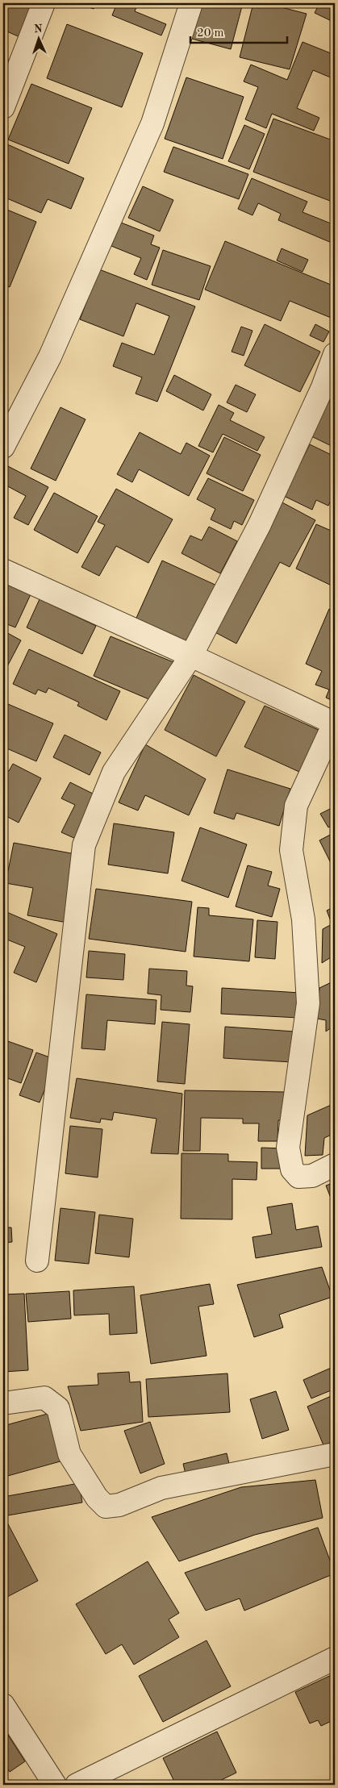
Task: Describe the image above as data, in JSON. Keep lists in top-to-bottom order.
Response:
{
  "scale_bar": "20 m",
  "north": "top"
}
